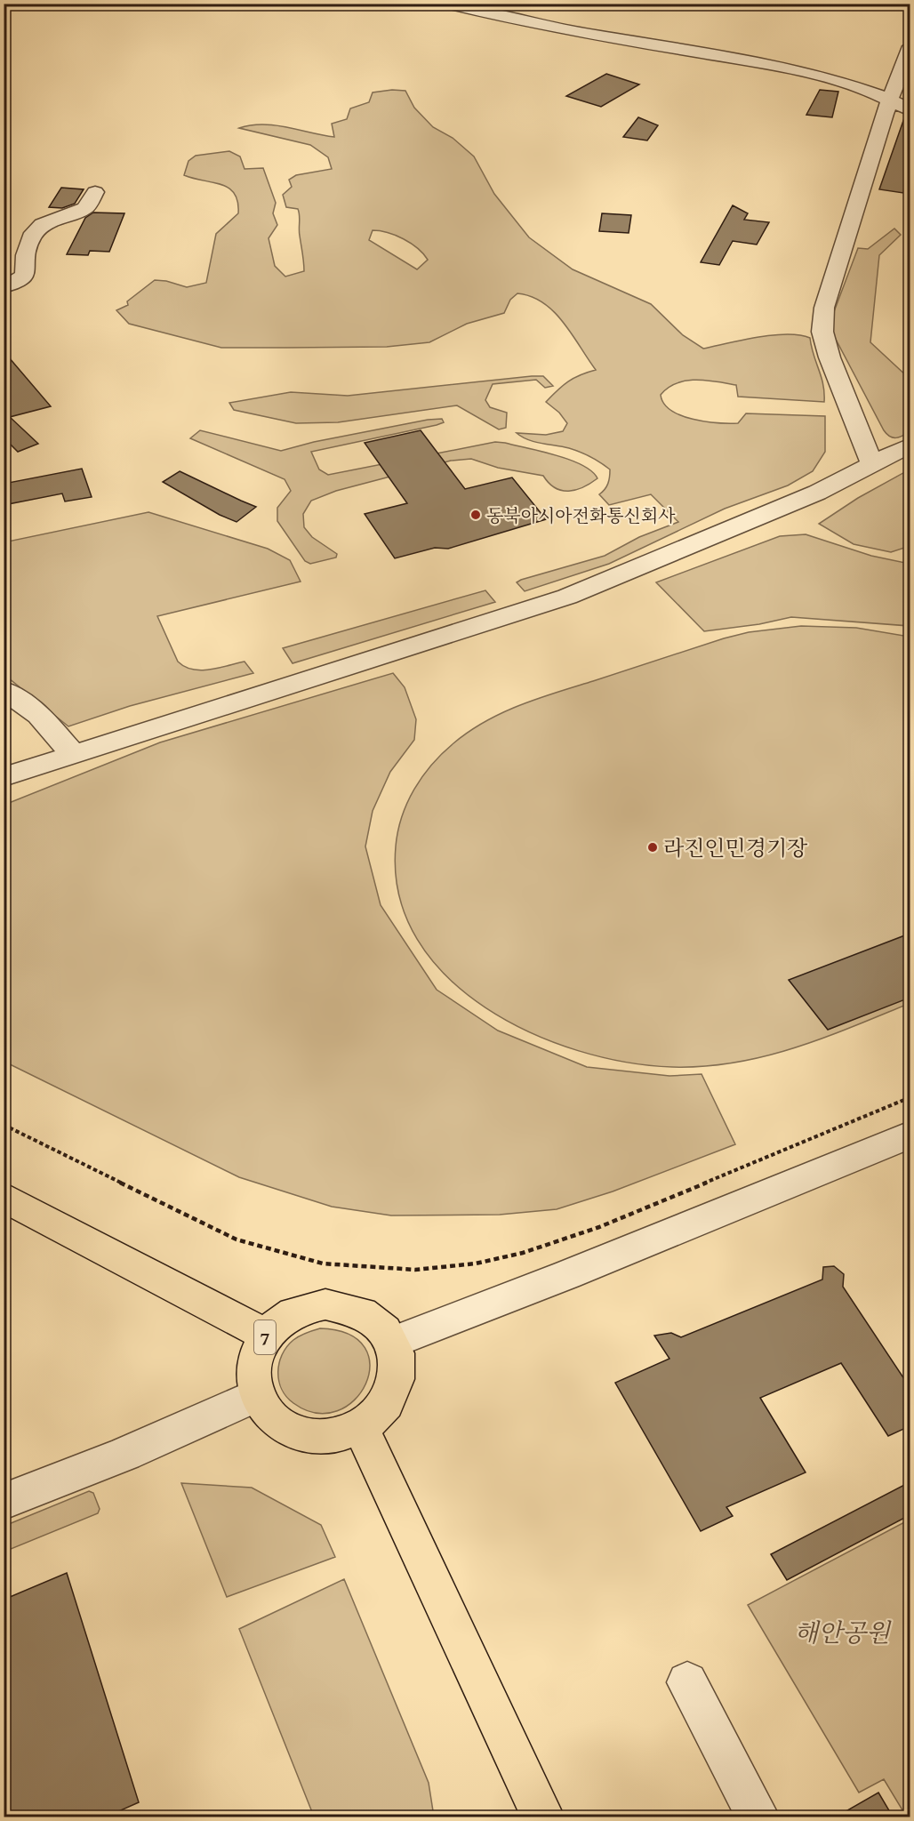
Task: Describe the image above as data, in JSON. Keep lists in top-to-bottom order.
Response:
{
  "streets": {
    "highway": ["7"]
  },
  "parks": ["해안공원"],
  "places": ["동북아시아전화통신회사", "라진인민경기장"]
}
